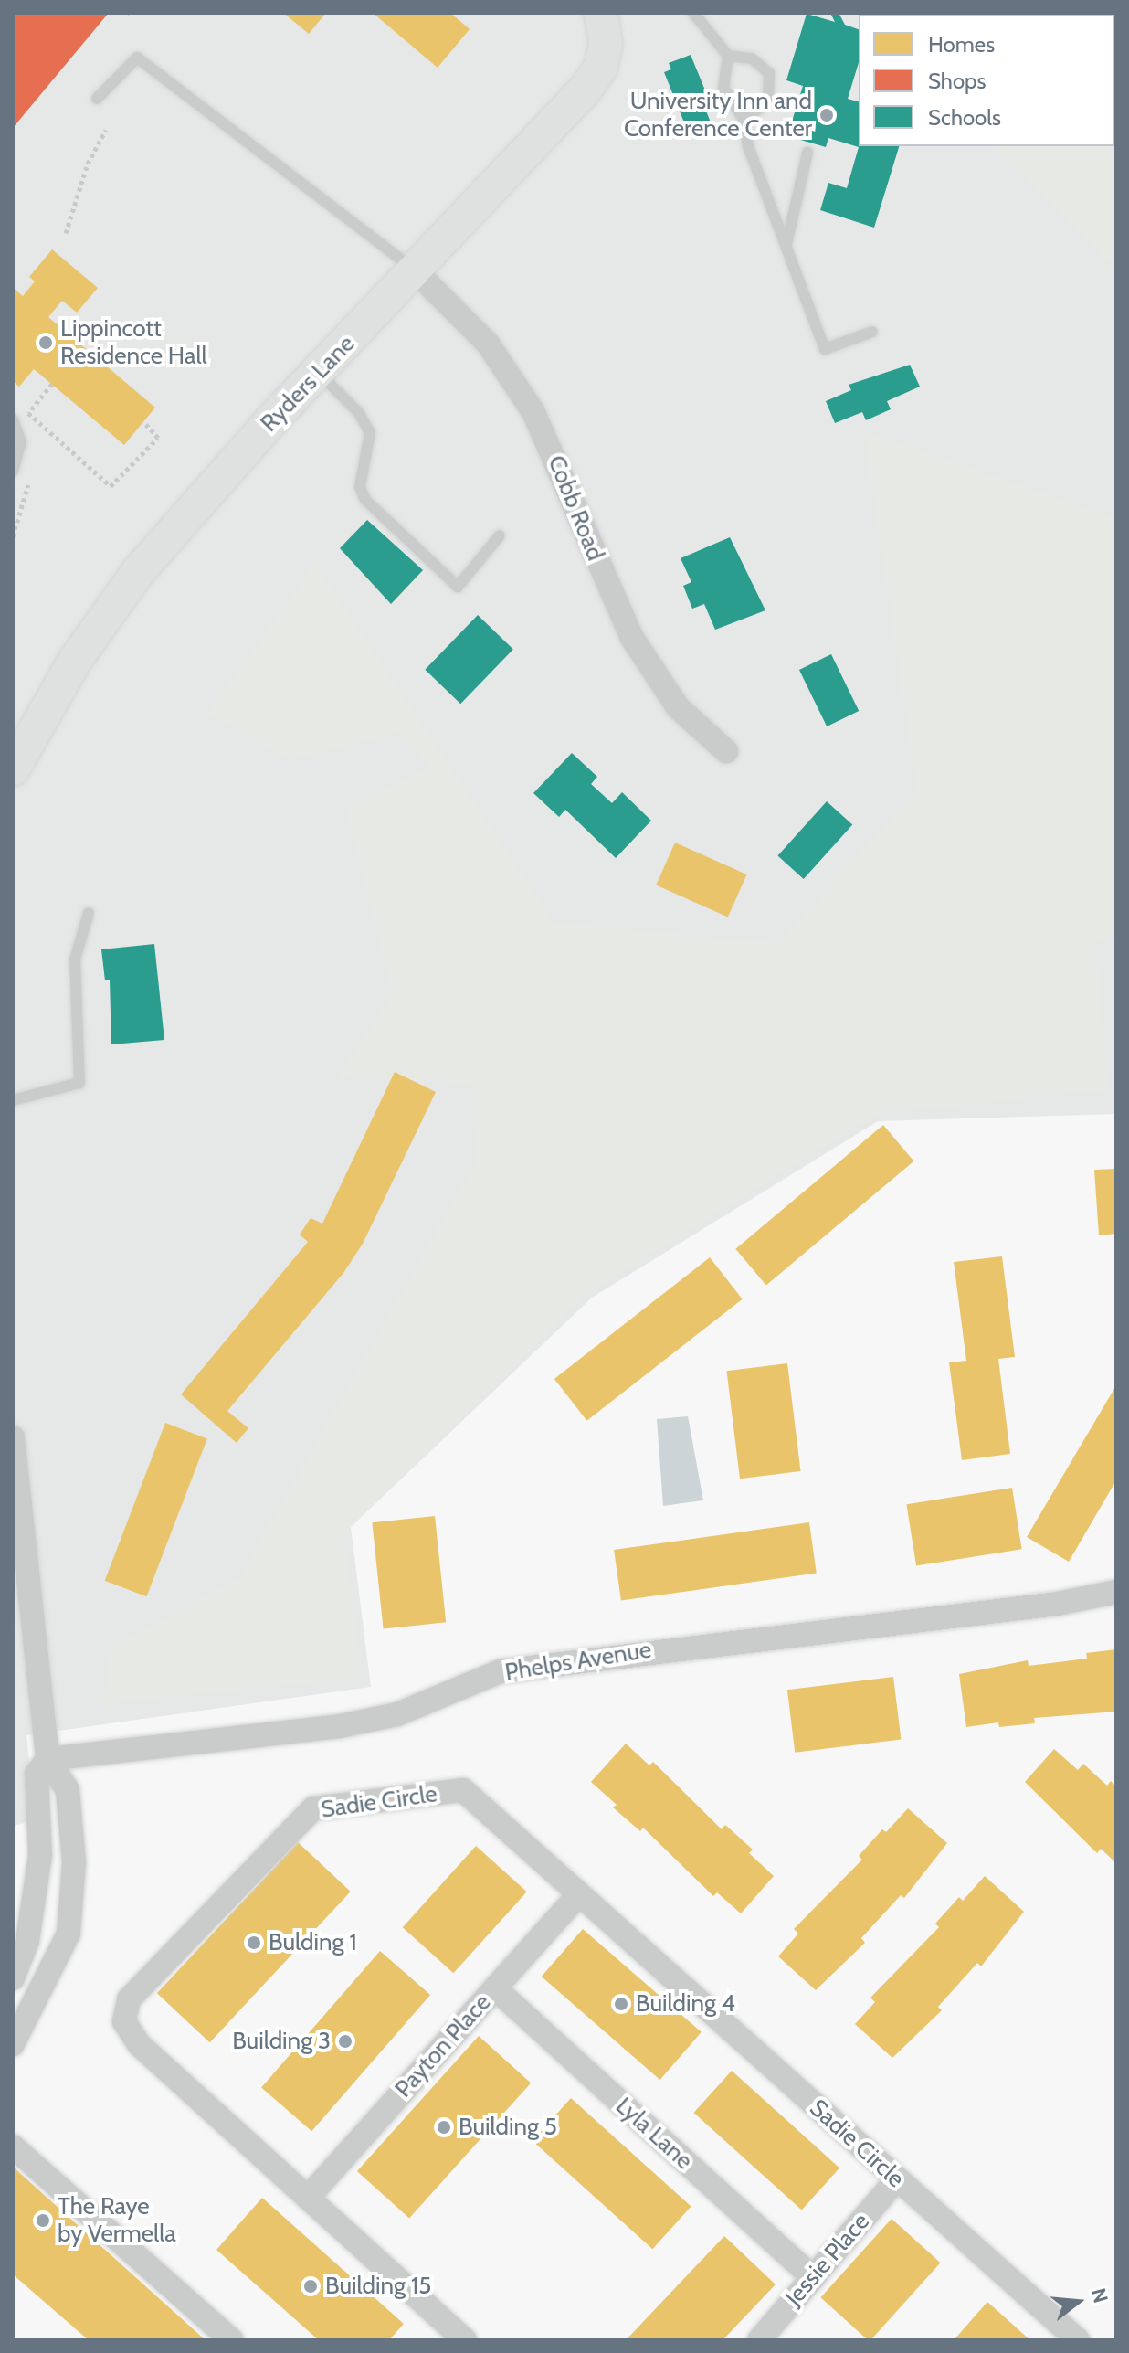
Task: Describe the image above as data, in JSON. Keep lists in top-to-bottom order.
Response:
{
  "streets": {
    "main road": ["Ryders Lane"],
    "street": [
      "Cobb Road",
      "Phelps Avenue",
      "Sadie Circle",
      "Payton Place",
      "Lyla Lane",
      "Jessie Place"
    ]
  },
  "crossings": [
    ["Ryders Lane", "Cobb Road"],
    ["Sadie Circle", "Payton Place"],
    ["Sadie Circle", "Jessie Place"],
    ["Payton Place", "Lyla Lane"],
    ["Lyla Lane", "Jessie Place"]
  ],
  "places": [
    "University Inn and Conference Center",
    "Lippincott Residence Hall",
    "Bulding 1",
    "Building 4",
    "Building 3",
    "Building 5",
    "The Raye by Vermella",
    "Building 15"
  ],
  "legend": ["Homes", "Shops", "Schools"],
  "north": "right"
}
